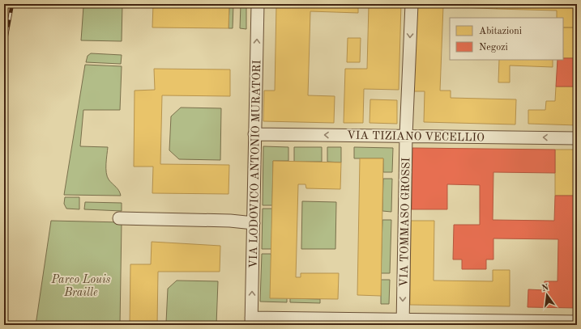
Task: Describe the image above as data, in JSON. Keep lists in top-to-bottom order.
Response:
{
  "streets": {
    "street": ["VIA TIZIANO VECELLIO", "VIA LODOVICO ANTONIO MURATORI", "VIA TOMMASO GROSSI"]
  },
  "crossings": [
    ["VIA TIZIANO VECELLIO", "VIA LODOVICO ANTONIO MURATORI"],
    ["VIA TIZIANO VECELLIO", "VIA TOMMASO GROSSI"]
  ],
  "one_way": ["VIA TIZIANO VECELLIO", "VIA LODOVICO ANTONIO MURATORI", "VIA TOMMASO GROSSI"],
  "parks": ["Parco Louis Braille"],
  "legend": ["Abitazioni", "Negozi"],
  "north": "top"
}
